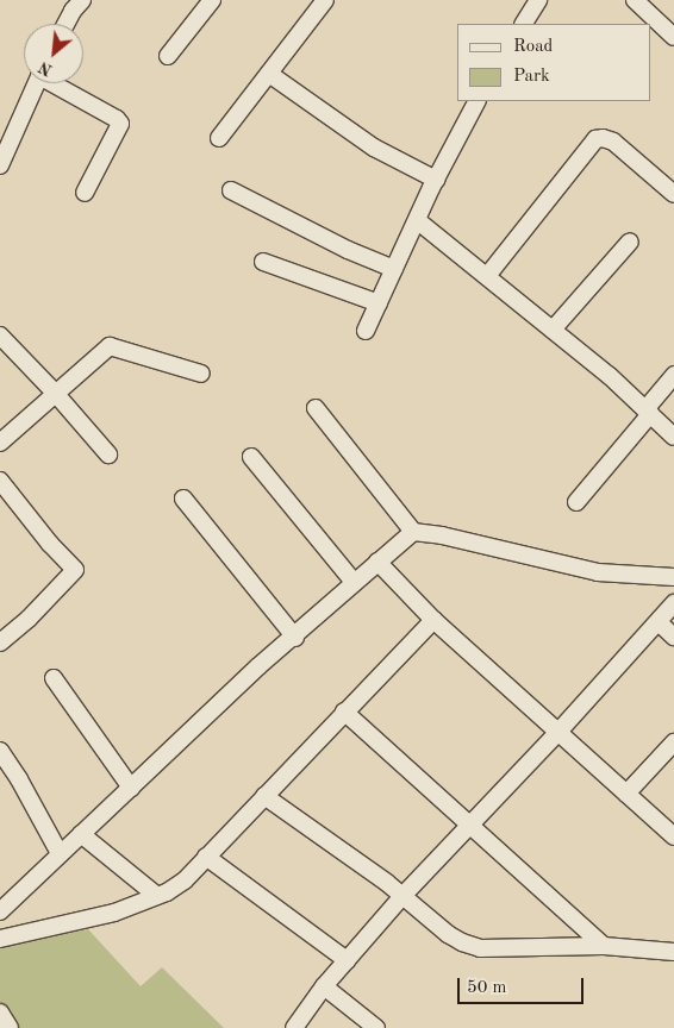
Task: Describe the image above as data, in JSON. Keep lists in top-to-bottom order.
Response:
{
  "legend": ["Road", "Park"],
  "scale_bar": "50 m",
  "north": "bottom left"
}
